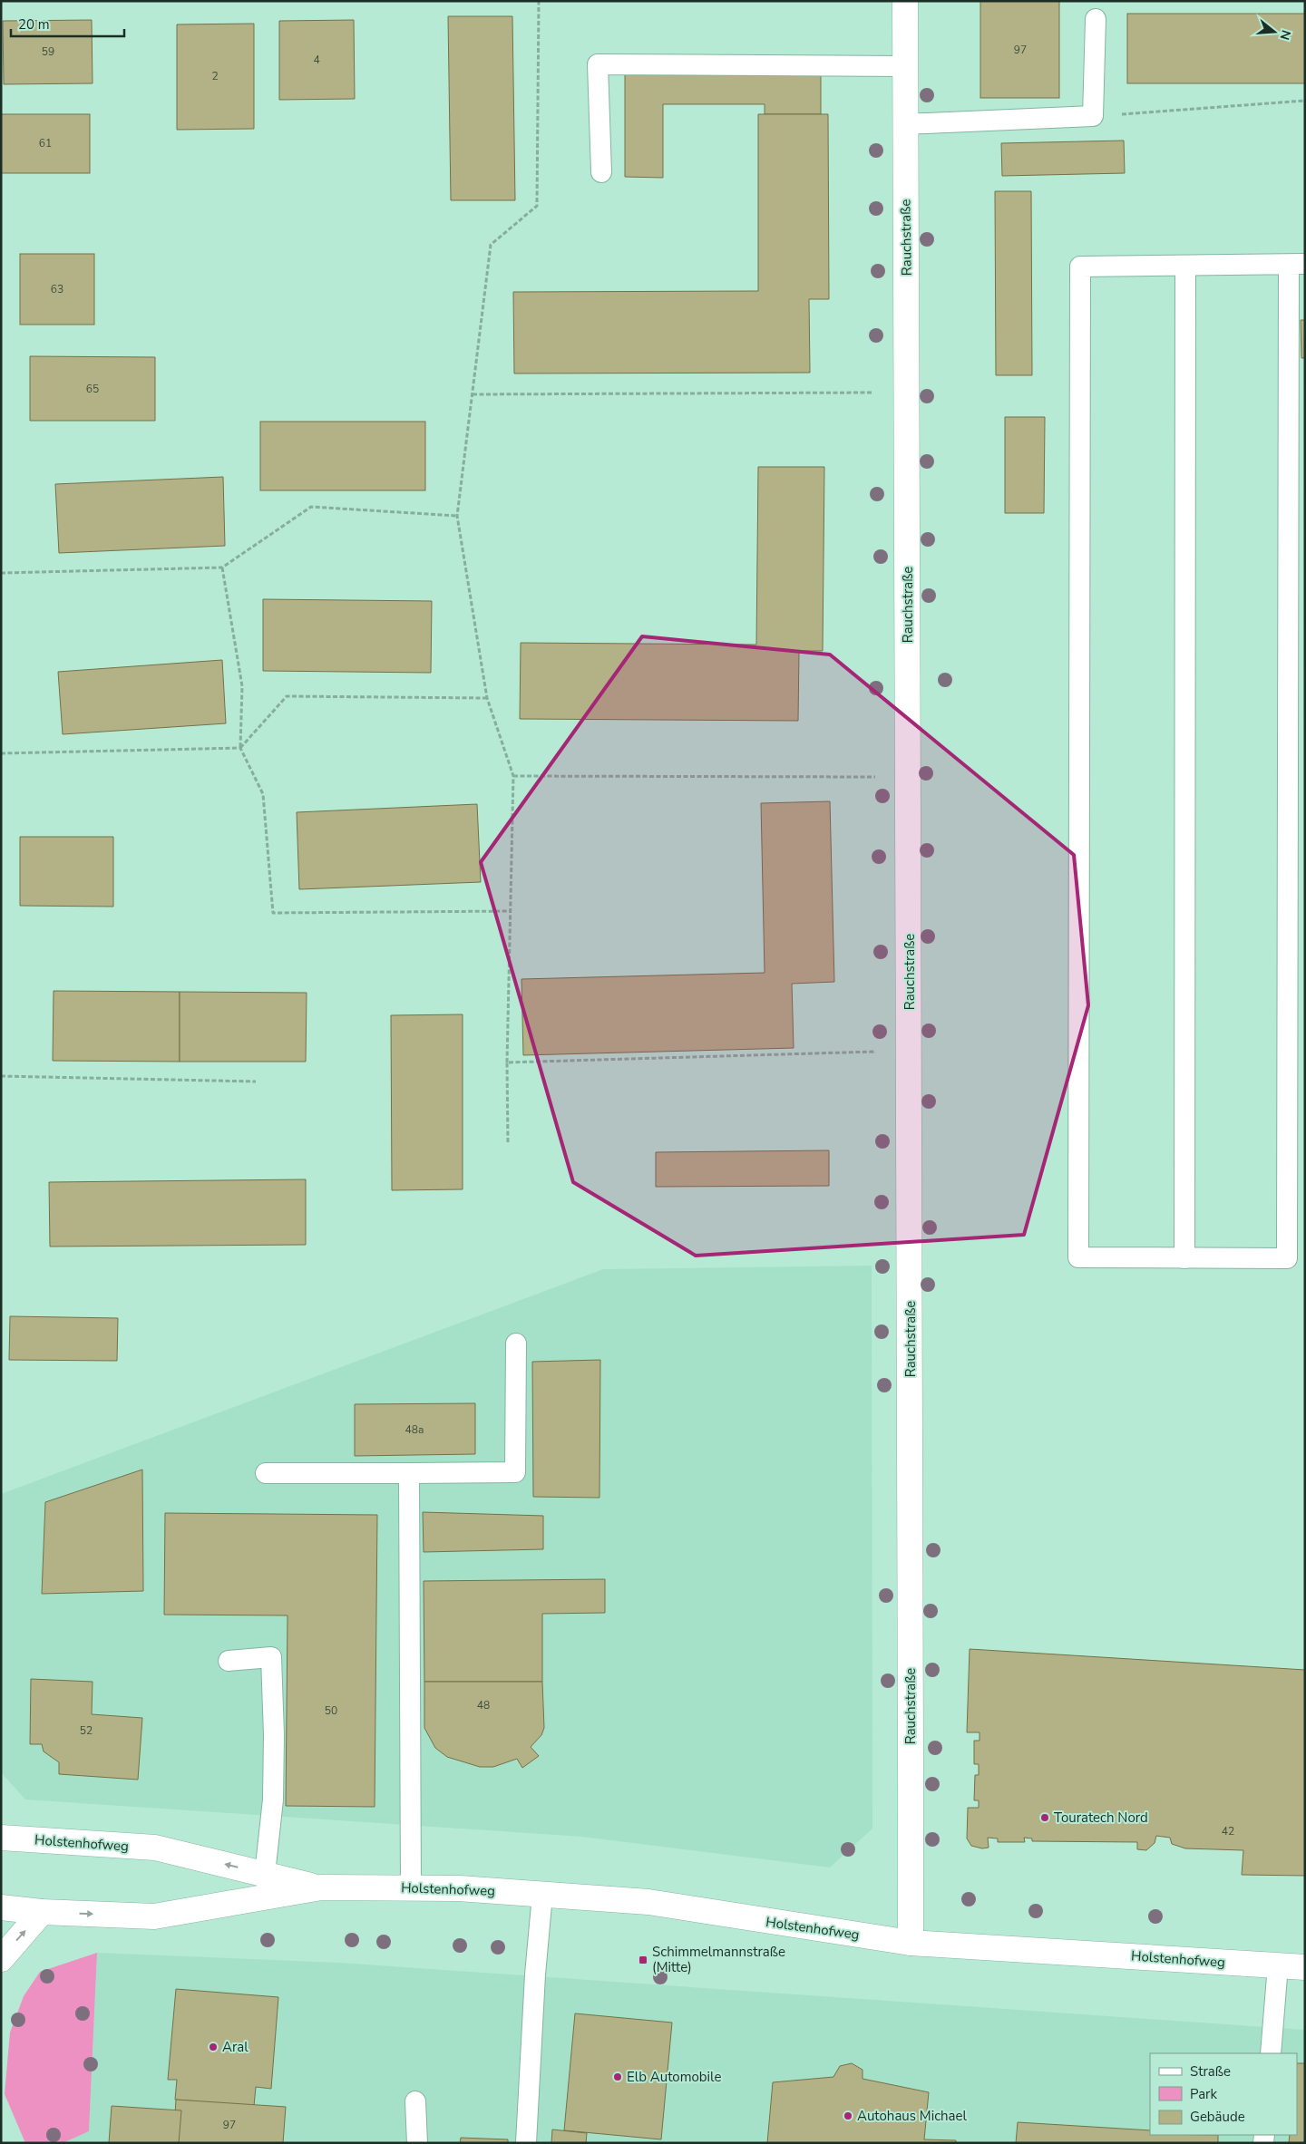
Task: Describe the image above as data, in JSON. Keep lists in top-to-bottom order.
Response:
{
  "streets": {
    "street": ["Rauchstraße", "Holstenhofweg"]
  },
  "crossings": [
    ["Rauchstraße", "Holstenhofweg"]
  ],
  "places": {
    "other": [
      "Touratech Nord",
      "Aral",
      "Elb Automobile",
      "Autohaus Michael"
    ],
    "transit": ["Schimmelmannstraße (Mitte)"]
  },
  "house_numbers": [
    "97",
    "59",
    "4",
    "2",
    "61",
    "63",
    "65",
    "48a",
    "48",
    "50",
    "52",
    "42",
    "97"
  ],
  "legend": ["Straße", "Park", "Gebäude"],
  "scale_bar": "20 m",
  "north": "right"
}
